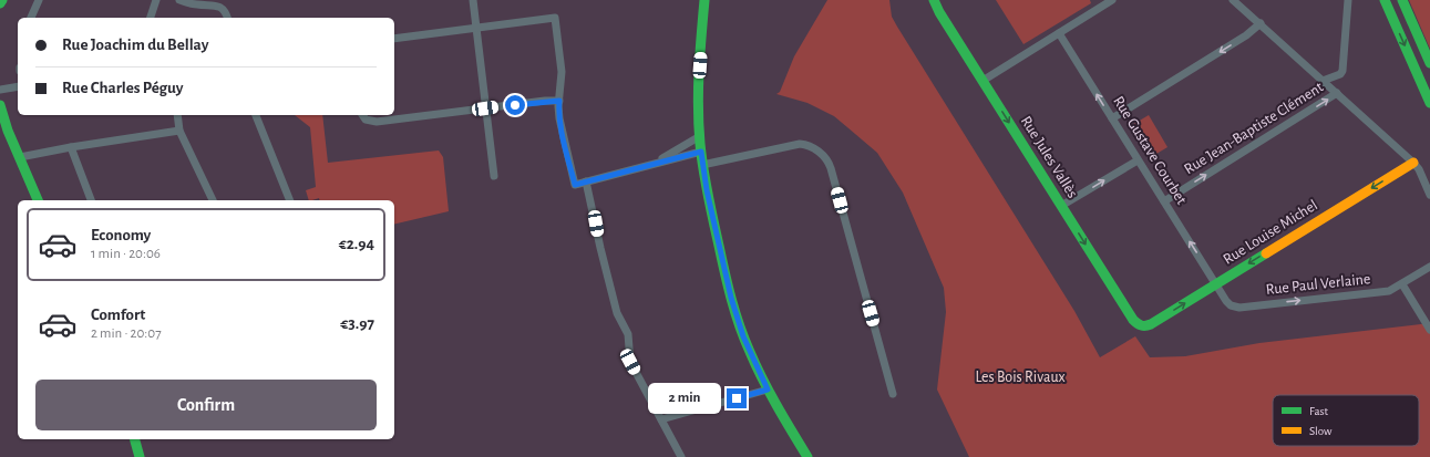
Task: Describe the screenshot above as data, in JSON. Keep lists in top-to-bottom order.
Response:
{
  "streets": {
    "main road": ["Rue Jules Vallès", "Rue Louise Michel"],
    "street": ["Rue Jean-Baptiste Clément", "Rue Gustave Courbet", "Rue Paul Verlaine"]
  },
  "crossings": [
    ["Rue Jean-Baptiste Clément", "Rue Gustave Courbet"],
    ["Rue Gustave Courbet", "Rue Louise Michel"],
    ["Rue Gustave Courbet", "Rue Paul Verlaine"],
    ["Rue Jules Vallès", "Rue Louise Michel"],
    ["Rue Louise Michel", "Rue Paul Verlaine"]
  ],
  "one_way": [
    "Rue Jean-Baptiste Clément",
    "Rue Gustave Courbet",
    "Rue Jules Vallès",
    "Rue Paul Verlaine"
  ],
  "parks": ["Les Bois Rivaux"],
  "legend": ["Fast", "Slow"],
  "page": {
    "banner": ["Rue Joachim du Bellay", "Rue Charles Péguy"],
    "list": [
      {
        "name": "Economy",
        "note": "1 min · 20:06",
        "value": "€2.94"
      },
      {
        "name": "Comfort",
        "note": "2 min · 20:07",
        "value": "€3.97"
      }
    ],
    "buttons": "Confirm",
    "bubble": "2 min"
  }
}
